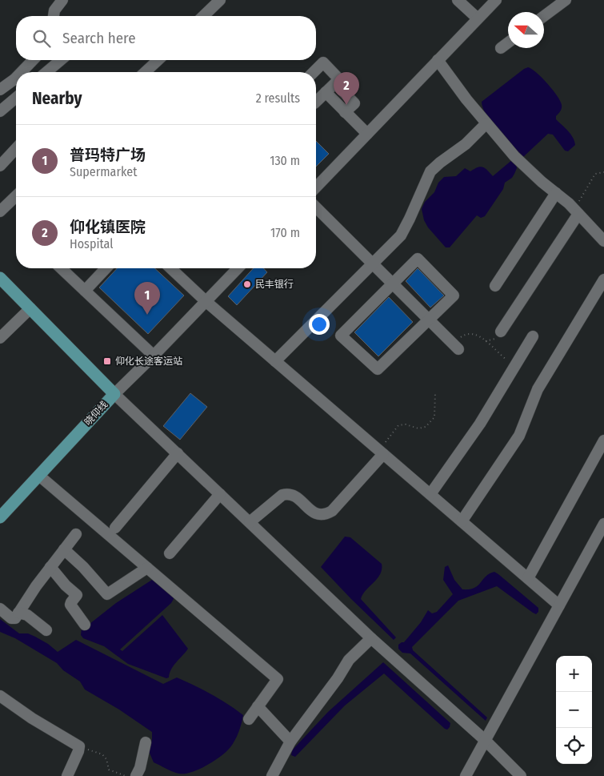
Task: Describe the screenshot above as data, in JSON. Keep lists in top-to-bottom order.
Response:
{
  "streets": {
    "main road": ["晓仰线"]
  },
  "places": {
    "other": ["民丰银行"],
    "transit": ["仰化长途客运站"]
  },
  "north": "left",
  "page": {
    "search": "Search here",
    "pins": ["2", "1"],
    "heading": ["Nearby", "2 results"],
    "list": [
      {
        "mark": "1",
        "name": "普玛特广场",
        "note": "Supermarket",
        "value": "130 m"
      },
      {
        "mark": "2",
        "name": "仰化镇医院",
        "note": "Hospital",
        "value": "170 m"
      }
    ],
    "map_buttons": ["+", "−"]
  }
}
